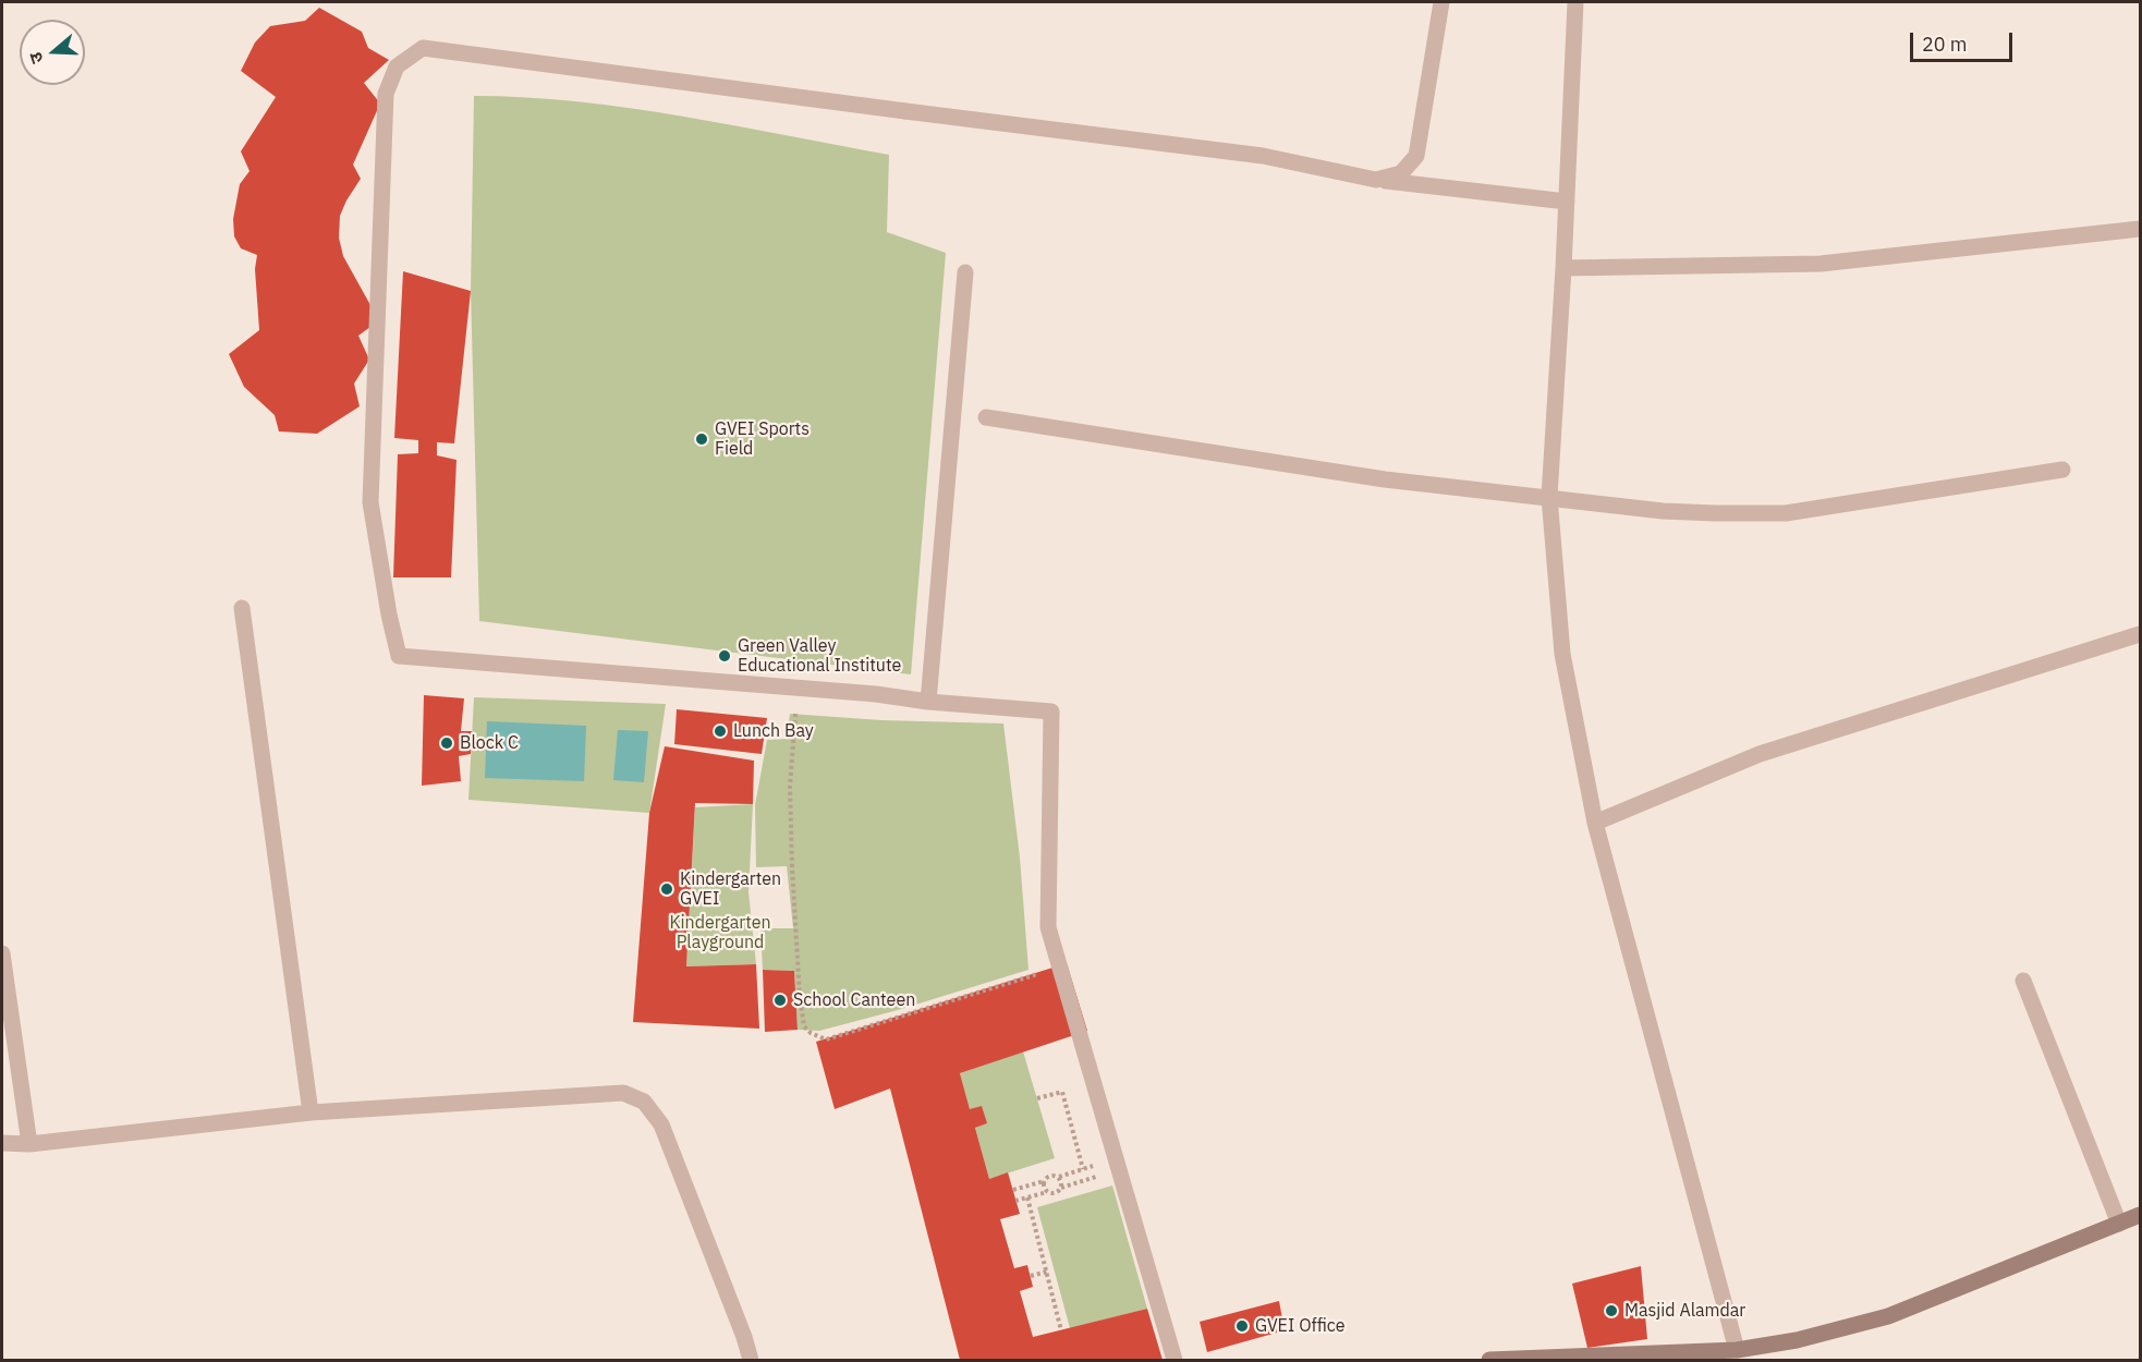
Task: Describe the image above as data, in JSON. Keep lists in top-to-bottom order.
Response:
{
  "parks": ["Kindergarten Playground"],
  "places": [
    "GVEI Sports Field",
    "Green Valley Educational Institute",
    "Lunch Bay",
    "Block C",
    "Kindergarten GVEI",
    "School Canteen",
    "Masjid Alamdar",
    "GVEI Office"
  ],
  "scale_bar": "20 m",
  "north": "left"
}
